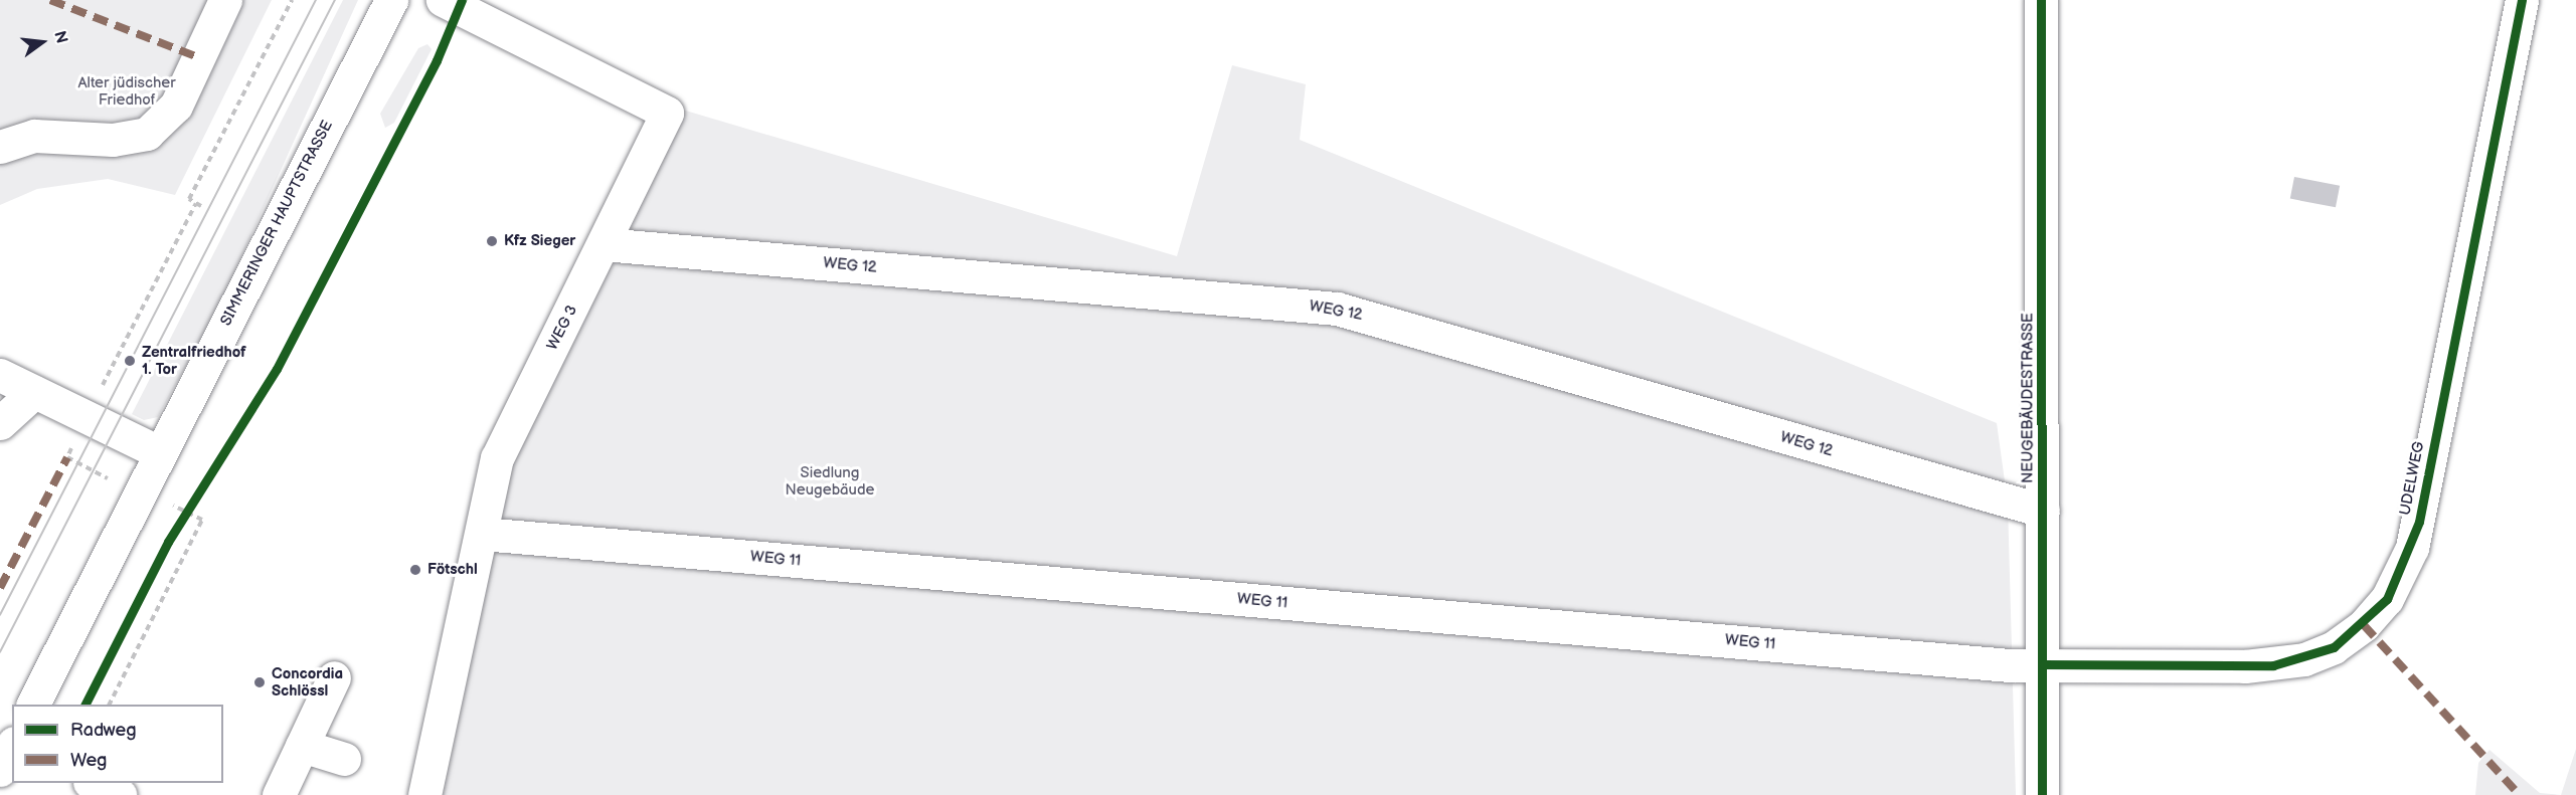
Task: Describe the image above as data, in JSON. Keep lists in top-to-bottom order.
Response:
{
  "streets": {
    "street": [
      "SIMMERINGER HAUPTSTRASSE",
      "WEG 12",
      "WEG 3",
      "NEUGEBÄUDESTRASSE",
      "UDELWEG",
      "WEG 11"
    ]
  },
  "crossings": [
    ["WEG 12", "WEG 3"],
    ["WEG 12", "NEUGEBÄUDESTRASSE"],
    ["WEG 3", "WEG 11"],
    ["NEUGEBÄUDESTRASSE", "UDELWEG"],
    ["NEUGEBÄUDESTRASSE", "WEG 11"],
    ["UDELWEG", "WEG 11"]
  ],
  "parks": ["Alter jüdischer Friedhof", "Siedlung Neugebäude"],
  "places": [
    "Kfz Sieger",
    "Zentralfriedhof 1. Tor",
    "Fötschl",
    "Concordia Schlössl"
  ],
  "legend": ["Radweg", "Weg"],
  "north": "right"
}
